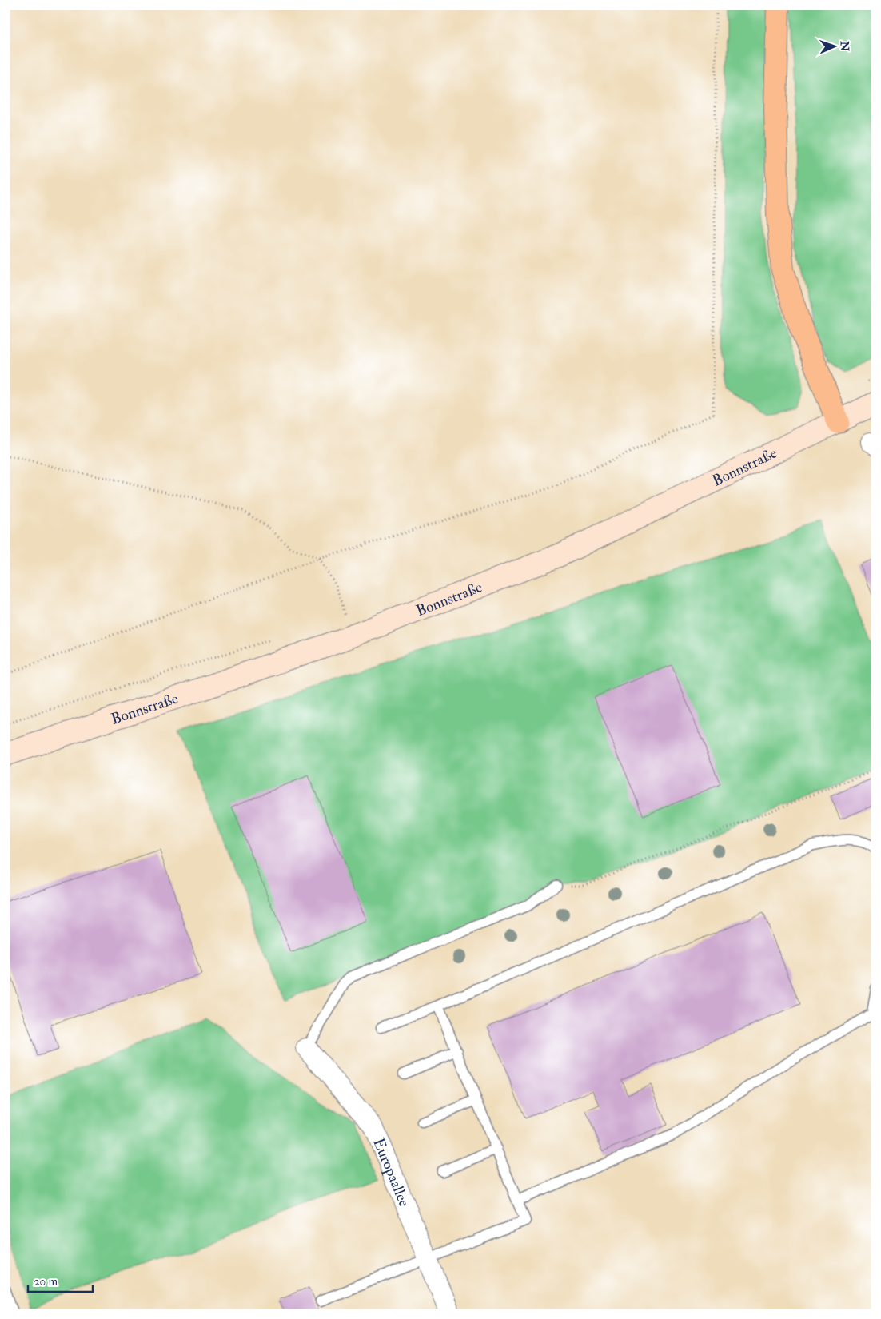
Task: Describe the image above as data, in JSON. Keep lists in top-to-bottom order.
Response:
{
  "streets": {
    "main road": ["Bonnstraße"],
    "street": ["Europaallee"]
  },
  "scale_bar": "20 m",
  "north": "right"
}
